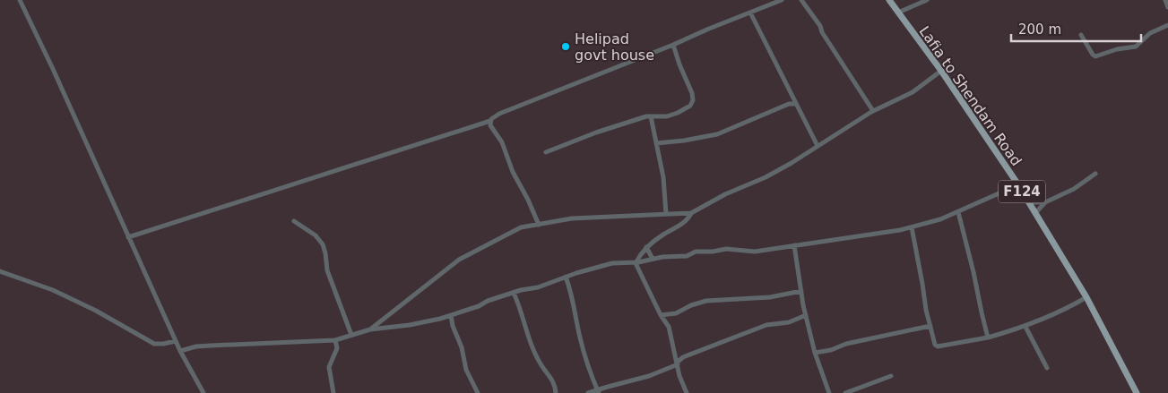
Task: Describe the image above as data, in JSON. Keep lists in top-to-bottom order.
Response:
{
  "streets": {
    "main road": ["Lafia to Shendam Road", "F124"]
  },
  "places": ["Helipad govt house"],
  "scale_bar": "200 m"
}
